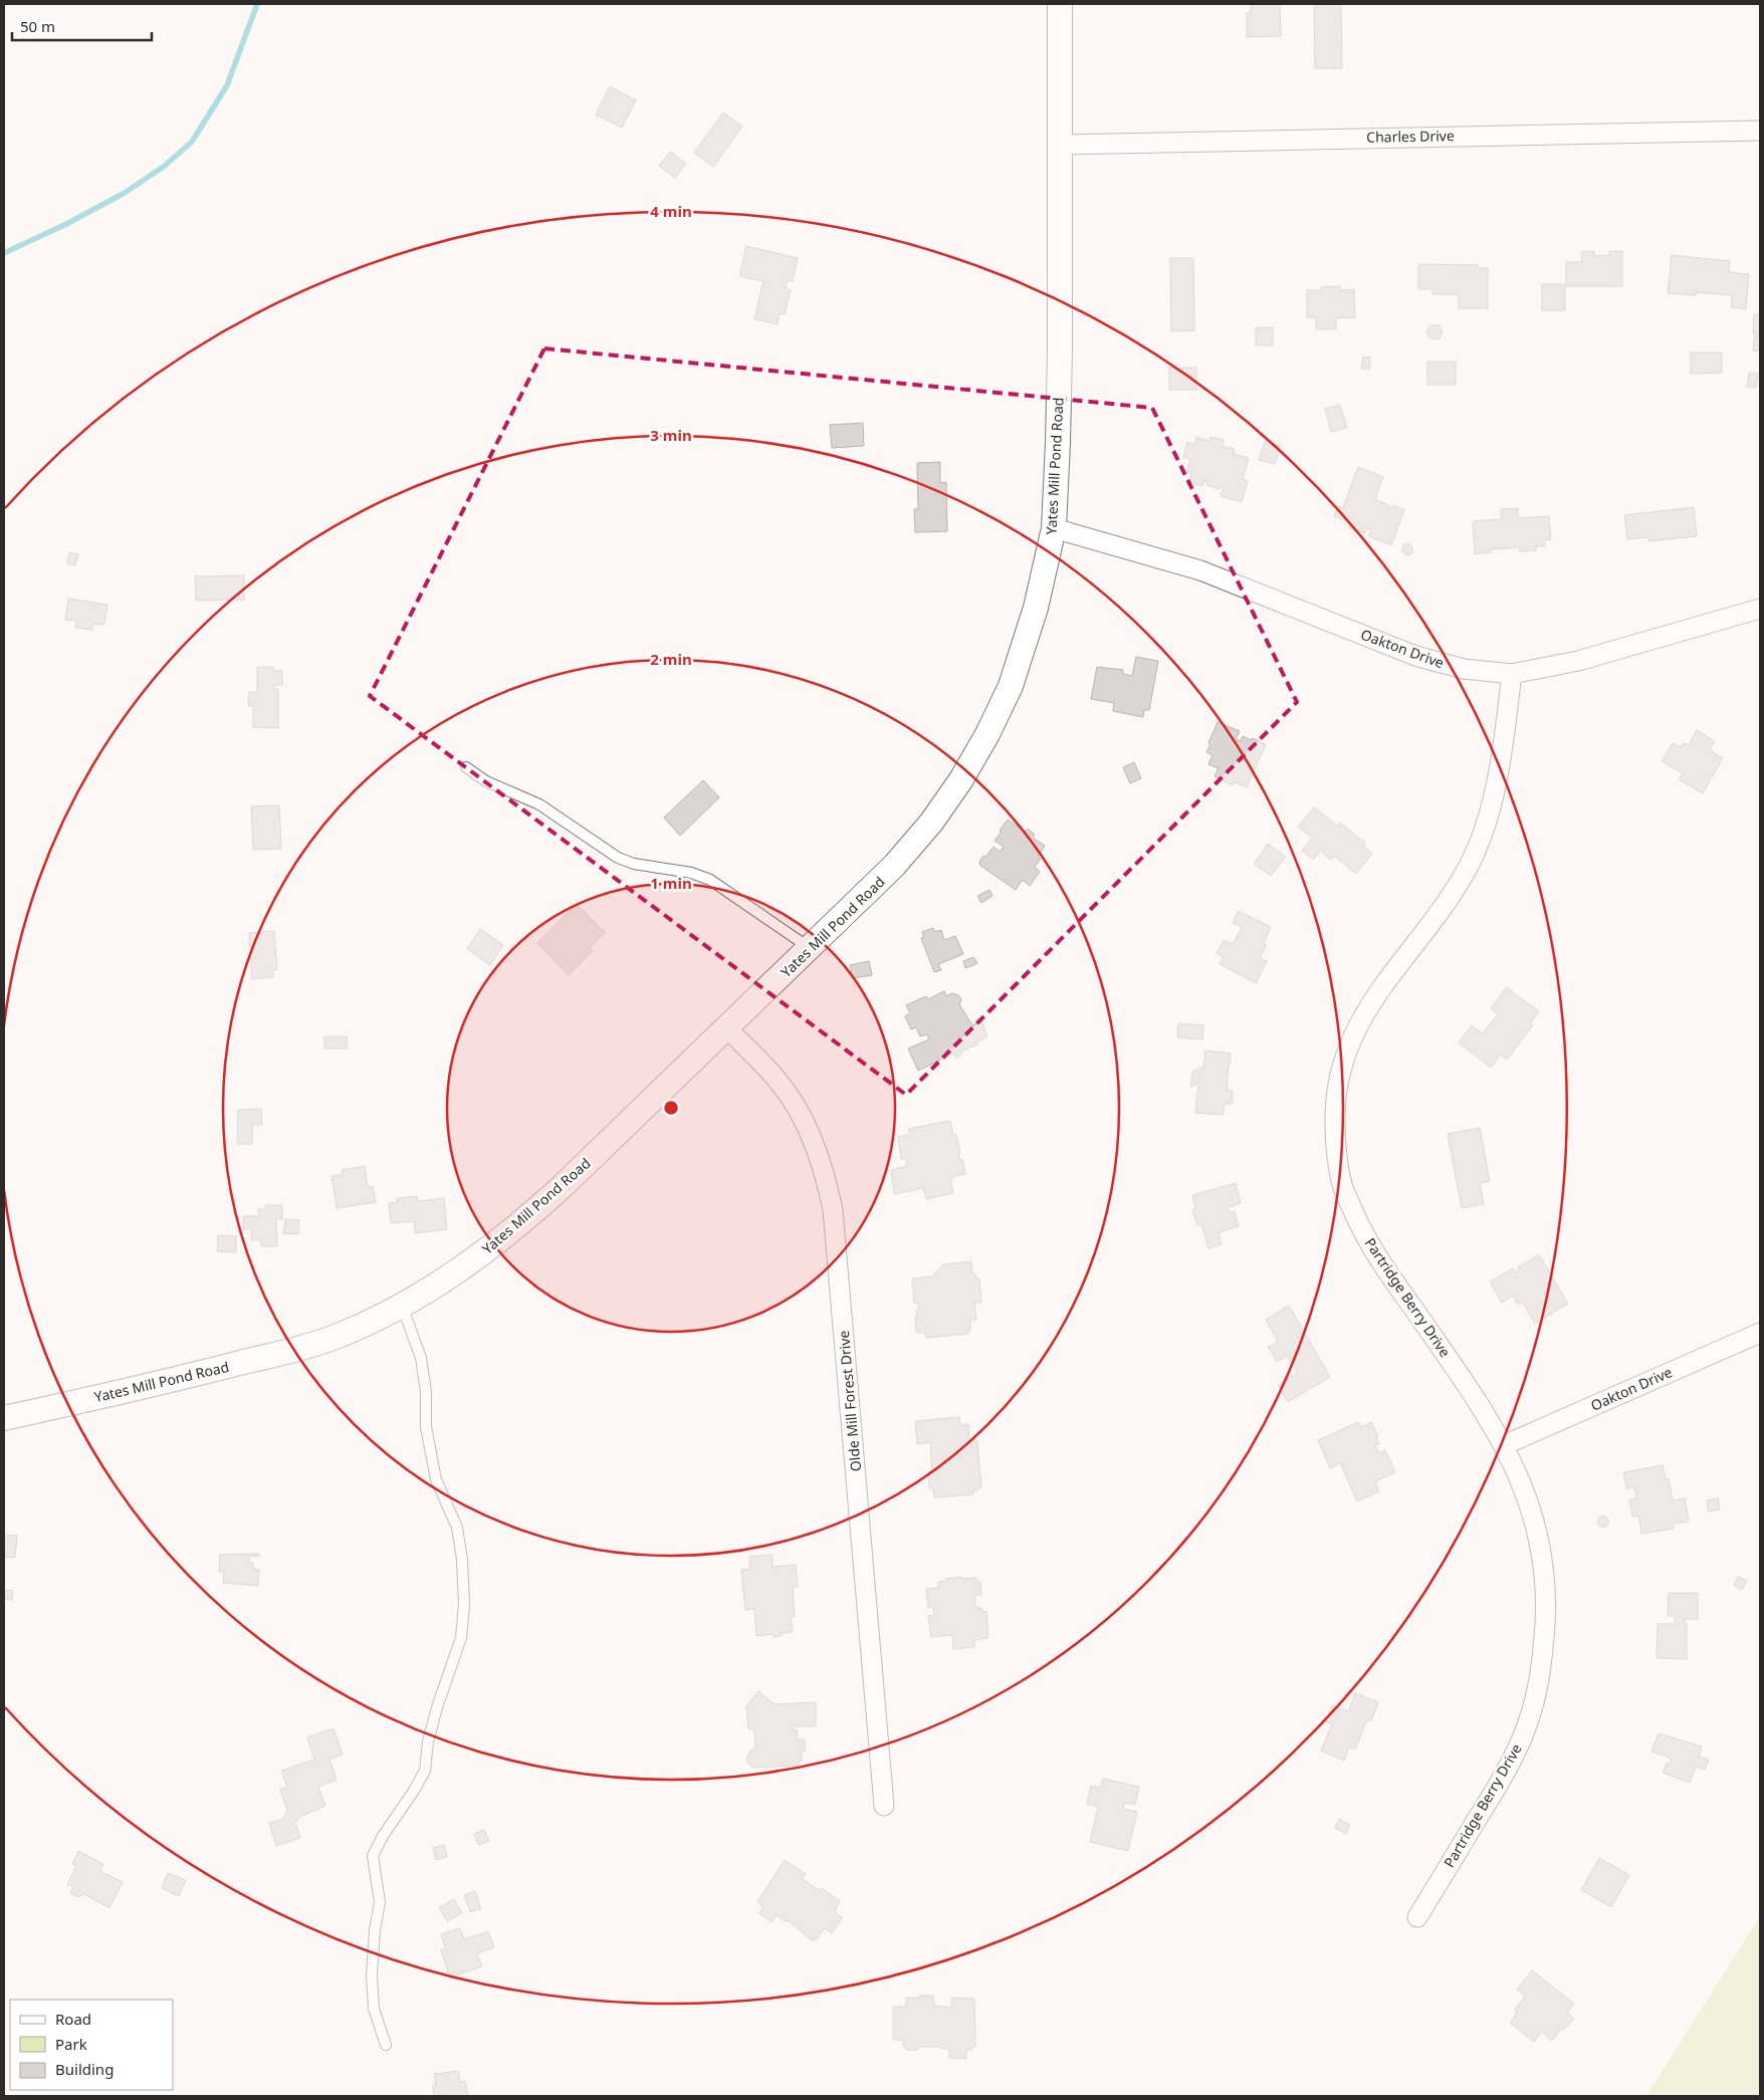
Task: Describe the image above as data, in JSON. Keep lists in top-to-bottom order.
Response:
{
  "streets": {
    "street": [
      "Charles Drive",
      "Yates Mill Pond Road",
      "Oakton Drive",
      "Partridge Berry Drive",
      "Olde Mill Forest Drive"
    ]
  },
  "crossings": [
    ["Charles Drive", "Yates Mill Pond Road"],
    ["Yates Mill Pond Road", "Oakton Drive"],
    ["Yates Mill Pond Road", "Olde Mill Forest Drive"],
    ["Oakton Drive", "Partridge Berry Drive"]
  ],
  "legend": ["Road", "Park", "Building"],
  "scale_bar": "50 m",
  "rings": [
    "4 min",
    "3 min",
    "2 min",
    "1 min"
  ]
}
